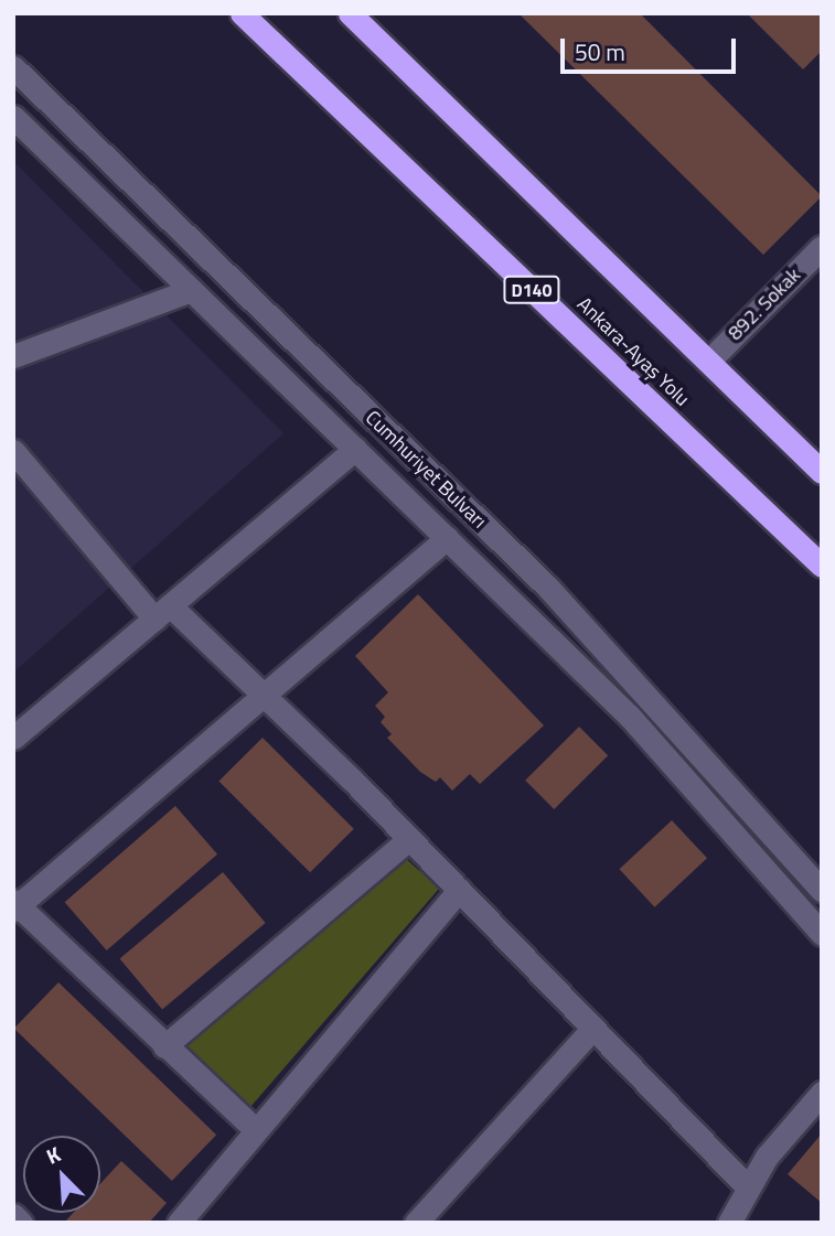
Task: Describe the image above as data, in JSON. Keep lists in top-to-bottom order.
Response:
{
  "streets": {
    "highway": ["D140", "Ankara-Ayaş Yolu"],
    "street": ["892. Sokak", "Cumhuriyet Bulvarı"]
  },
  "scale_bar": "50 m",
  "north": "top left"
}
